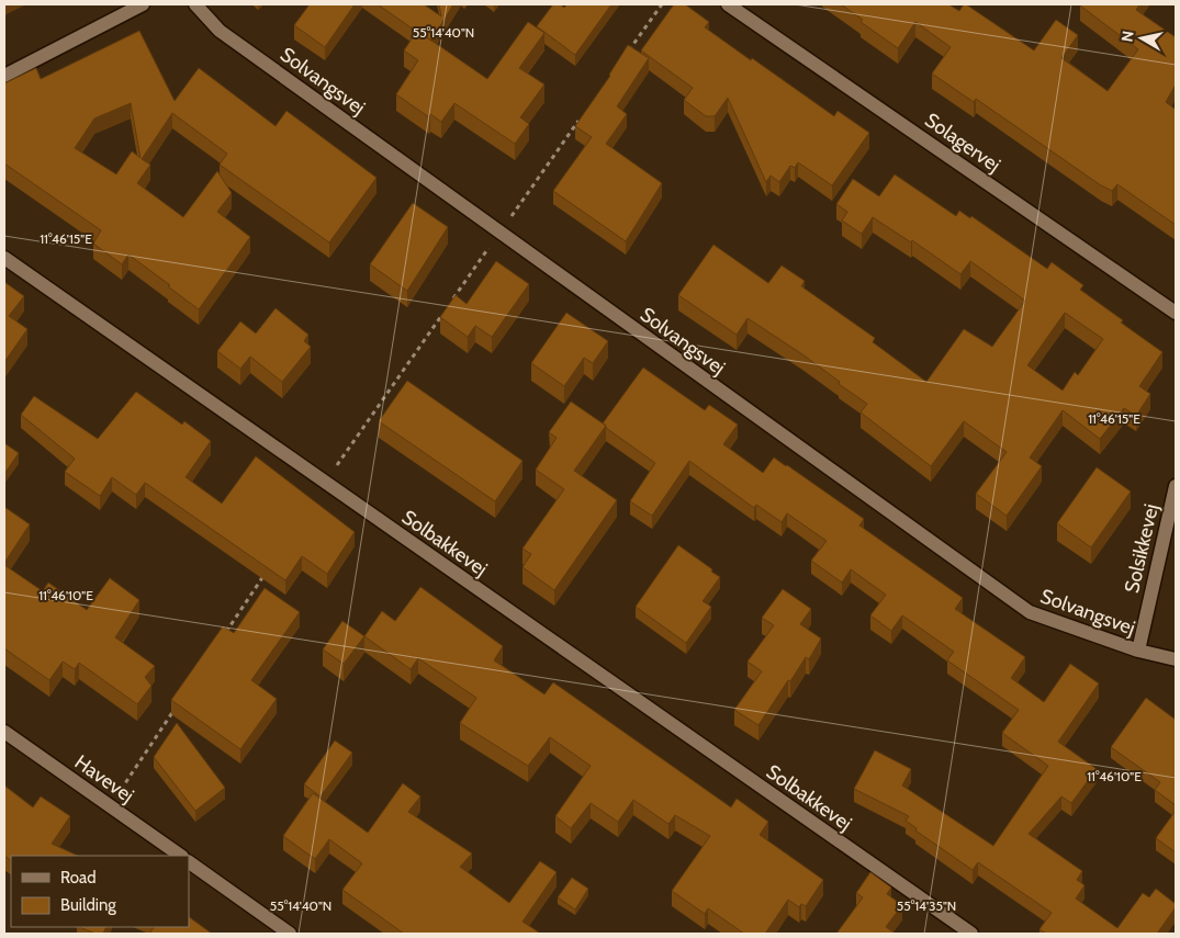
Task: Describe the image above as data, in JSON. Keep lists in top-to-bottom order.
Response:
{
  "streets": {
    "street": [
      "Solvangsvej",
      "Solagervej",
      "Solbakkevej",
      "Solsikkevej",
      "Havevej"
    ]
  },
  "crossings": [
    ["Solvangsvej", "Solsikkevej"]
  ],
  "legend": ["Road", "Building"],
  "north": "left",
  "coordinates": [
    "55°14'40\"N",
    "11°46'15\"E",
    "11°46'10\"E",
    "55°14'35\"N"
  ]
}
